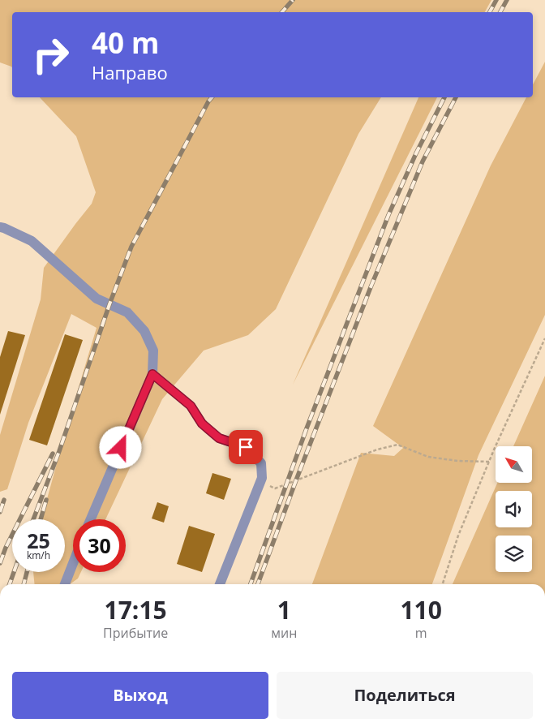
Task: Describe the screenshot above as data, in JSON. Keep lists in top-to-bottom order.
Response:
{
  "north": "top left",
  "page": {
    "turn": ["40 m", "Направо"],
    "speed": "25 km/h",
    "limit": "30",
    "eta": [
      "17:15",
      "Прибытие",
      "1",
      "мин",
      "110",
      "m"
    ],
    "buttons": ["Выход", "Поделиться"]
  }
}
